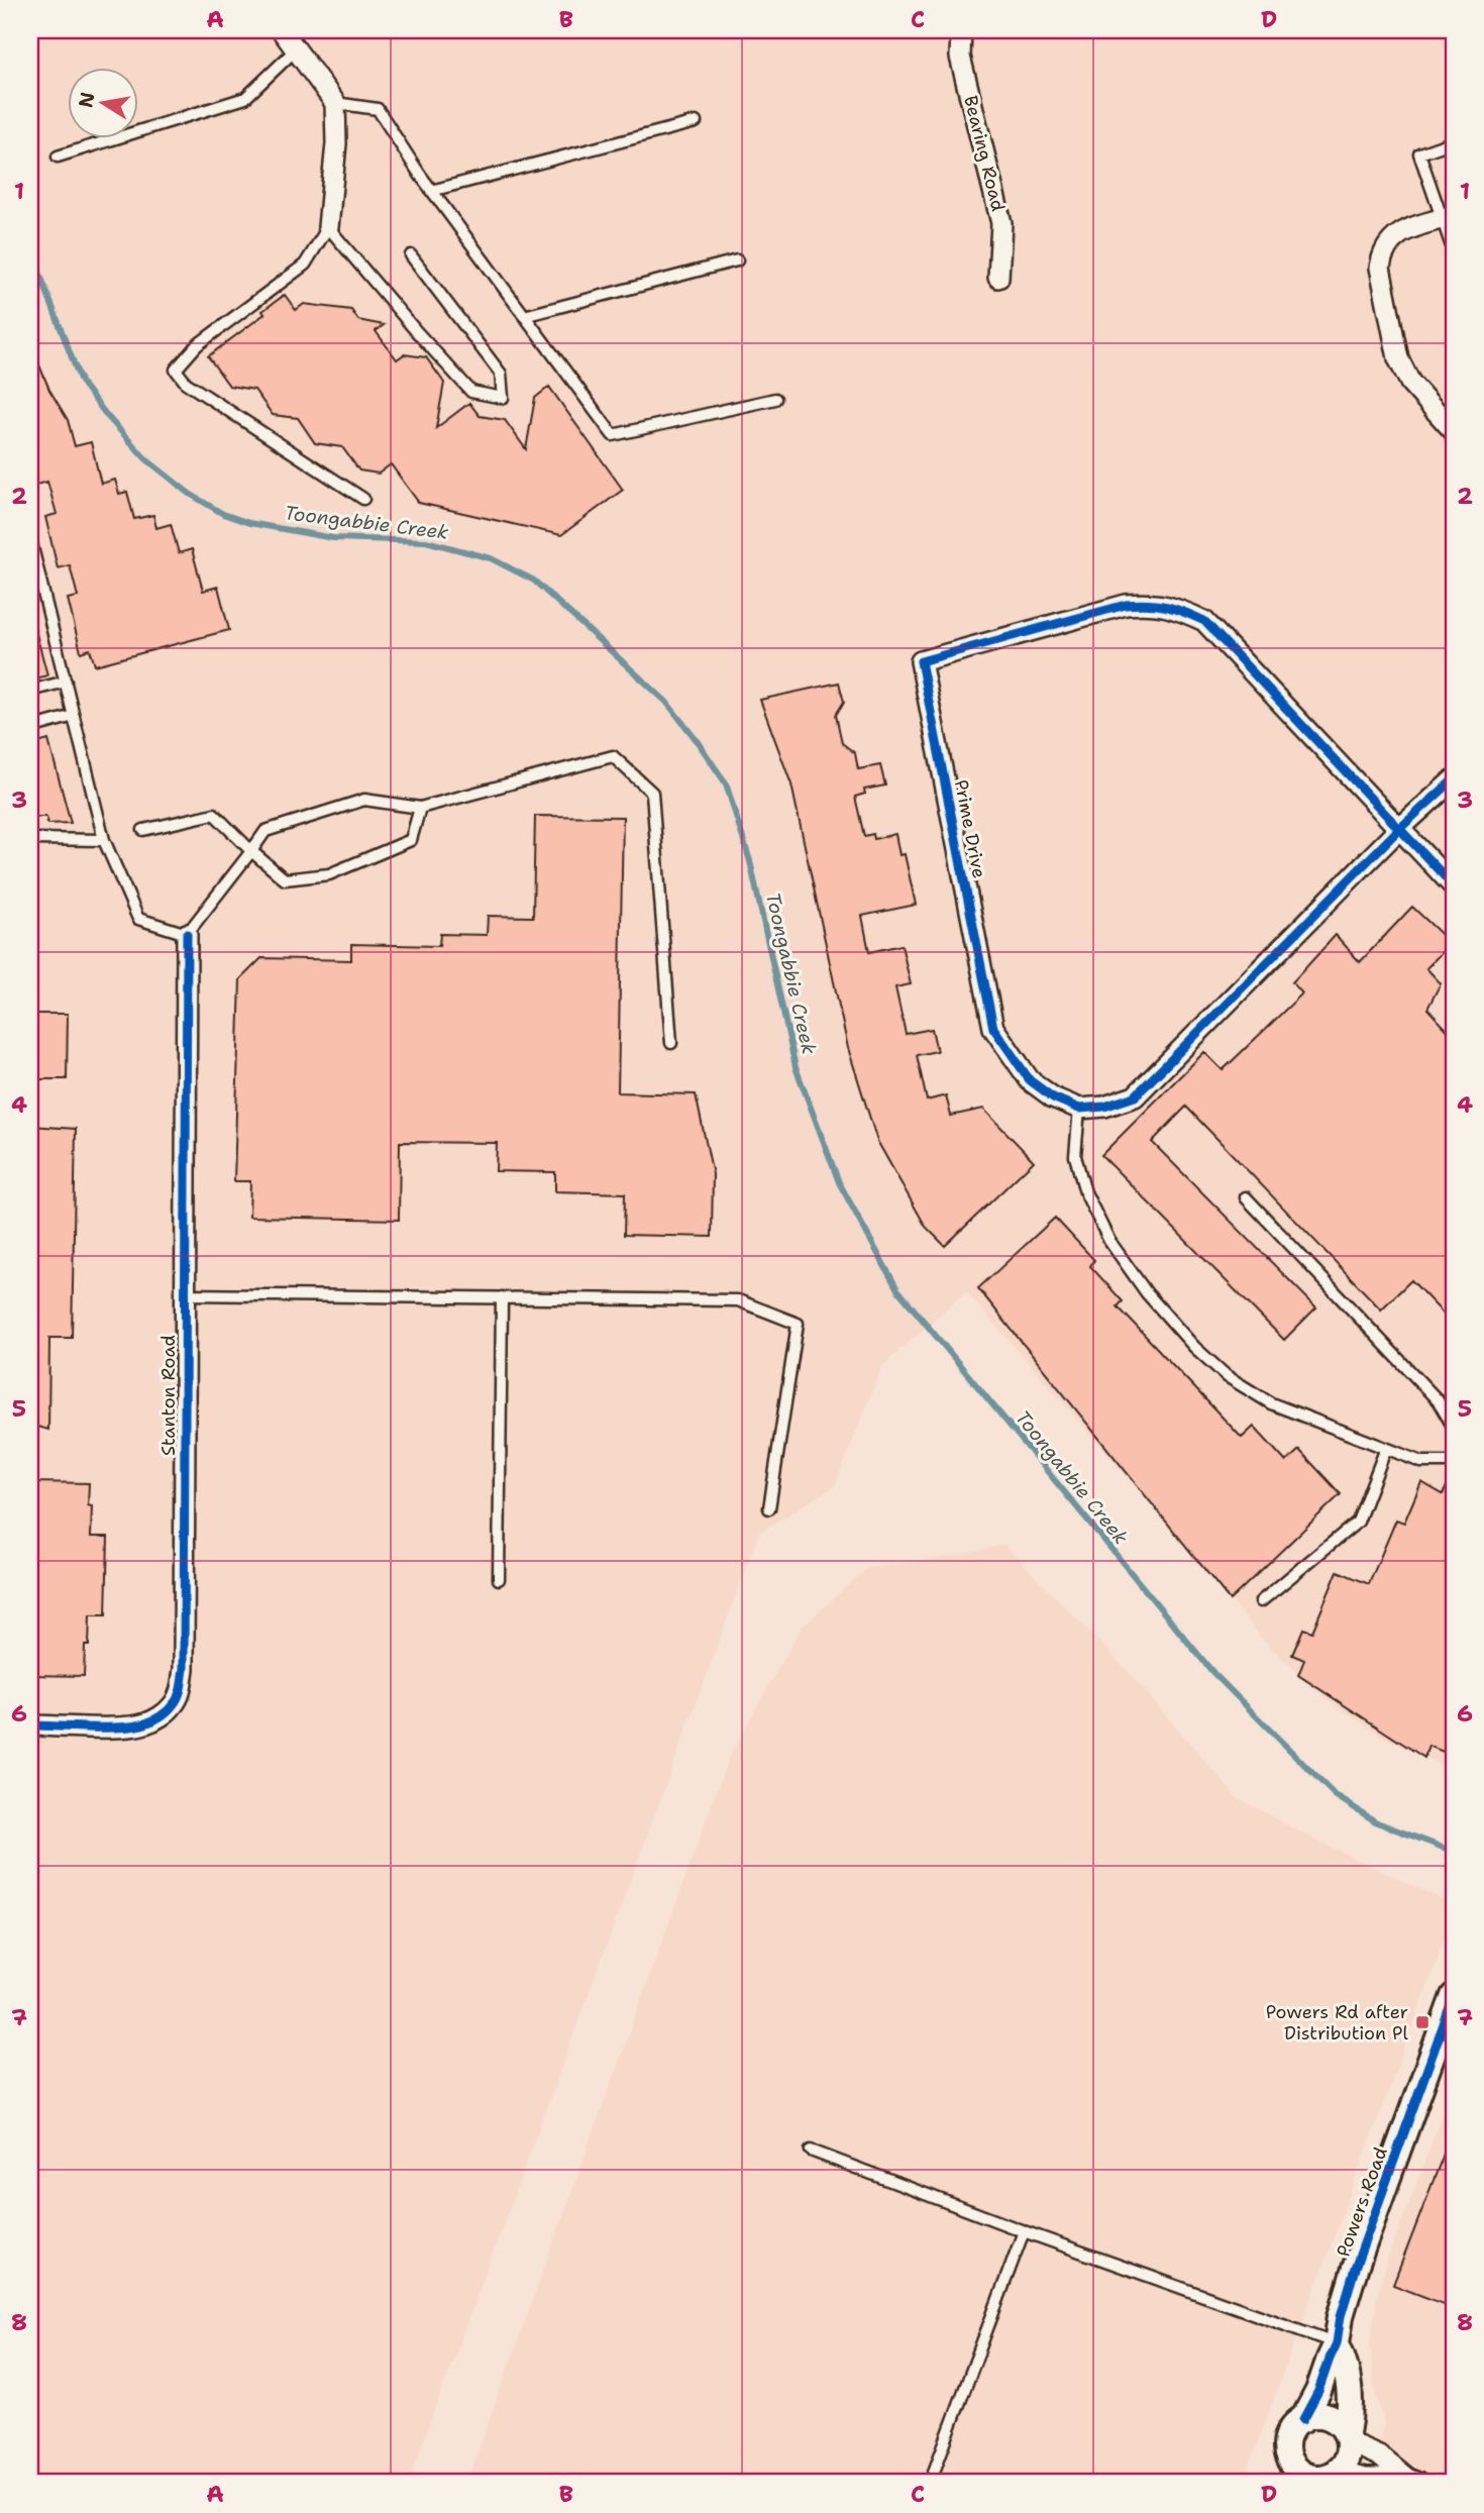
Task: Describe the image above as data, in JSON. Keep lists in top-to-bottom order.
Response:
{
  "streets": {
    "street": [
      "Bearing Road",
      "Prime Drive",
      "Stanton Road",
      "Powers Road"
    ]
  },
  "water": ["Toongabbie Creek"],
  "places": {
    "transit": ["Powers Rd after Distribution Pl"]
  },
  "north": "left",
  "grid": {
    "columns": [
      "A",
      "B",
      "C",
      "D"
    ],
    "rows": [
      "1",
      "2",
      "3",
      "4",
      "5",
      "6",
      "7",
      "8"
    ]
  }
}
